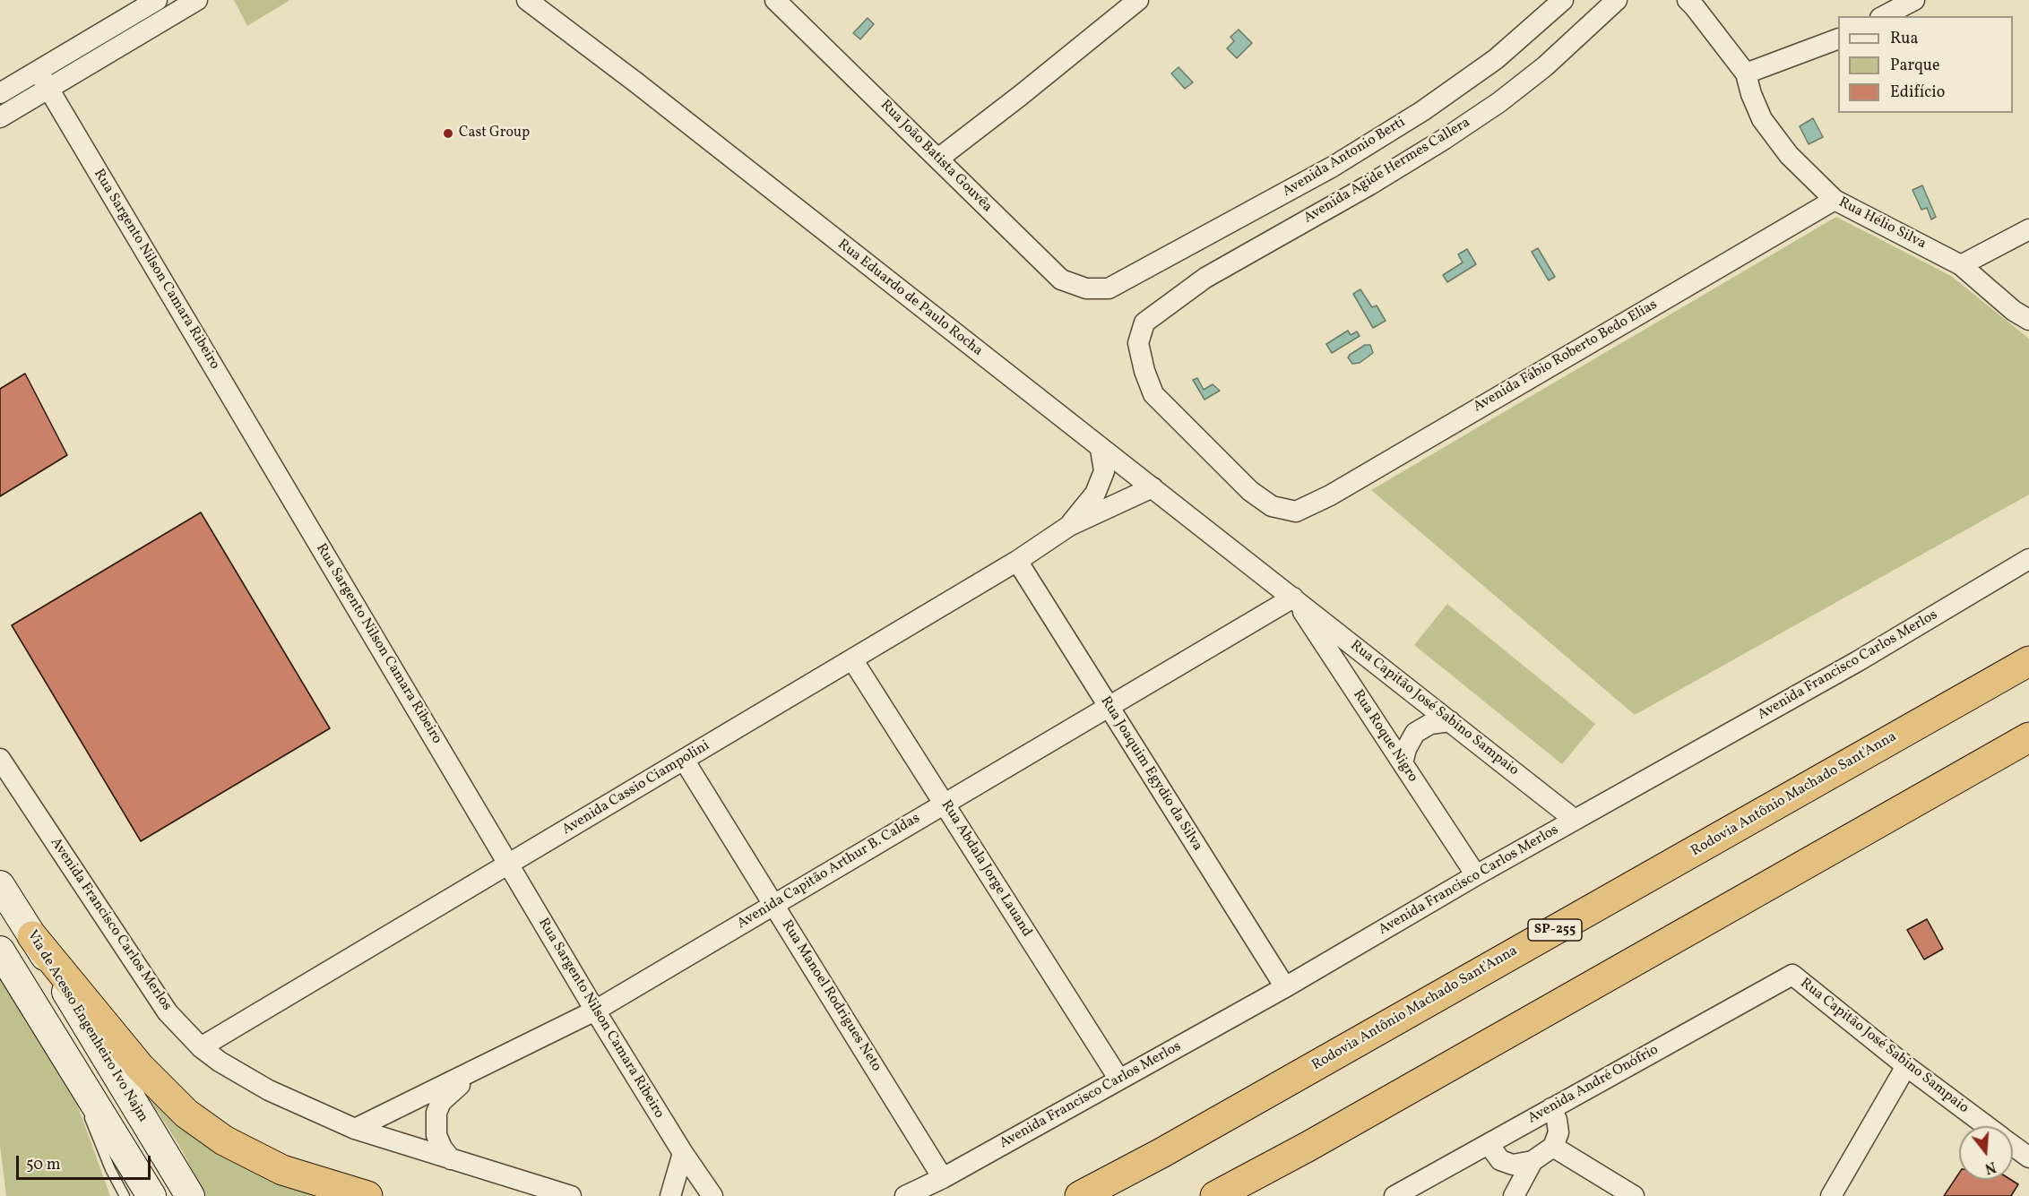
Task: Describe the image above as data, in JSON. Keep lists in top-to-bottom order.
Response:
{
  "streets": {
    "highway": ["Rodovia Antônio Machado Sant'Anna", "SP-255"],
    "main road": ["Via de Acesso Engenheiro Ivo Najm"],
    "street": [
      "Rua João Batista Gouvêa",
      "Avenida Antonio Berti",
      "Avenida Agide Hermes Callera",
      "Rua Hélio Silva",
      "Rua Sargento Nilson Camara Ribeiro",
      "Rua Eduardo de Paulo Rocha",
      "Avenida Fábio Roberto Bedo Elias",
      "Avenida Francisco Carlos Merlos",
      "Rua Capitão José Sabino Sampaio",
      "Rua Roque Nigro",
      "Rua Joaquim Egydio da Silva",
      "Avenida Cassio Ciampolini",
      "Rua Abdala Jorge Lauand",
      "Avenida Capitão Arthur B. Caldas",
      "Rua Manoel Rodrigues Neto",
      "Avenida André Onófrio"
    ]
  },
  "crossings": [
    ["Rua João Batista Gouvêa", "Avenida Antonio Berti"],
    ["Avenida Agide Hermes Callera", "Avenida Fábio Roberto Bedo Elias"],
    ["Rua Hélio Silva", "Avenida Fábio Roberto Bedo Elias"],
    ["Rua Sargento Nilson Camara Ribeiro", "Avenida Cassio Ciampolini"],
    ["Rua Sargento Nilson Camara Ribeiro", "Avenida Capitão Arthur B. Caldas"],
    ["Rua Eduardo de Paulo Rocha", "Rua Capitão José Sabino Sampaio"],
    ["Rua Eduardo de Paulo Rocha", "Rua Roque Nigro"],
    ["Rua Eduardo de Paulo Rocha", "Avenida Capitão Arthur B. Caldas"],
    ["Avenida Francisco Carlos Merlos", "Rua Capitão José Sabino Sampaio"],
    ["Avenida Francisco Carlos Merlos", "Rua Roque Nigro"],
    ["Avenida Francisco Carlos Merlos", "Rua Joaquim Egydio da Silva"],
    ["Avenida Francisco Carlos Merlos", "Avenida Cassio Ciampolini"],
    ["Avenida Francisco Carlos Merlos", "Rua Abdala Jorge Lauand"],
    ["Avenida Francisco Carlos Merlos", "Avenida Capitão Arthur B. Caldas"],
    ["Avenida Francisco Carlos Merlos", "Rua Manoel Rodrigues Neto"],
    ["Rua Capitão José Sabino Sampaio", "Rua Roque Nigro"],
    ["Rua Capitão José Sabino Sampaio", "Avenida Capitão Arthur B. Caldas"],
    ["Rua Capitão José Sabino Sampaio", "Avenida André Onófrio"],
    ["Rua Roque Nigro", "Avenida Capitão Arthur B. Caldas"],
    ["Rua Joaquim Egydio da Silva", "Avenida Cassio Ciampolini"],
    ["Rua Joaquim Egydio da Silva", "Avenida Capitão Arthur B. Caldas"],
    ["Avenida Cassio Ciampolini", "Rua Abdala Jorge Lauand"],
    ["Avenida Cassio Ciampolini", "Rua Manoel Rodrigues Neto"],
    ["Rua Abdala Jorge Lauand", "Avenida Capitão Arthur B. Caldas"],
    ["Avenida Capitão Arthur B. Caldas", "Rua Manoel Rodrigues Neto"]
  ],
  "places": ["Cast Group"],
  "legend": ["Rua", "Parque", "Edifício"],
  "scale_bar": "50 m",
  "north": "bottom"
}
